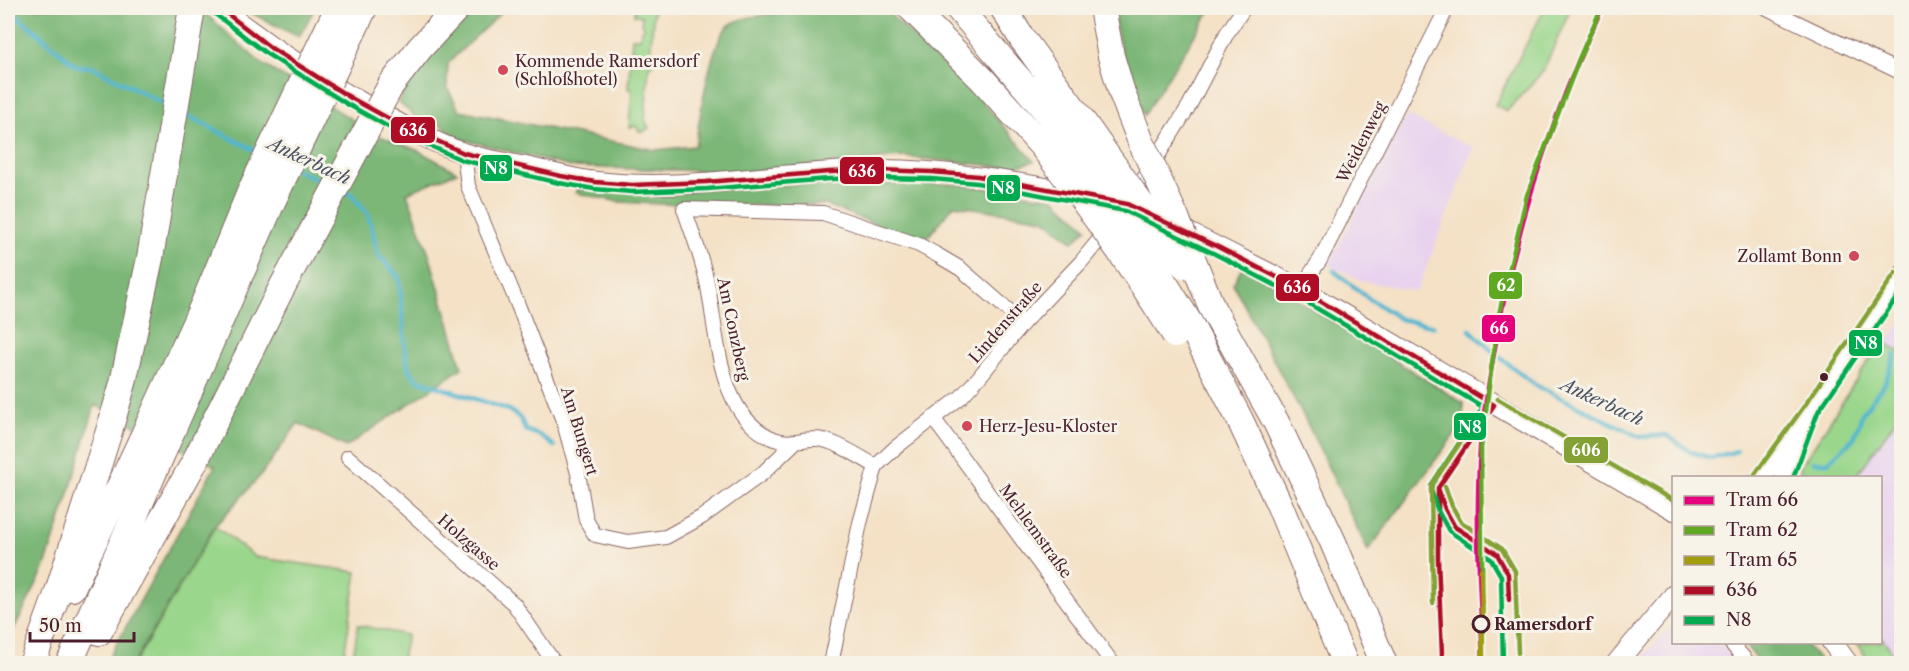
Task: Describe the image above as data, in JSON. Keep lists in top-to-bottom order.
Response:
{
  "streets": {
    "street": [
      "Weidenweg",
      "Lindenstraße",
      "Am Conzberg",
      "Am Bungert",
      "Mehlemstraße",
      "Holzgasse"
    ]
  },
  "crossings": [
    ["Lindenstraße", "Am Conzberg"],
    ["Lindenstraße", "Mehlemstraße"],
    ["Am Conzberg", "Am Bungert"]
  ],
  "water": ["Ankerbach"],
  "places": [
    "Kommende Ramersdorf (Schloßhotel)",
    "Zollamt Bonn",
    "Herz-Jesu-Kloster",
    "Ramersdorf"
  ],
  "lines": [
    "tram line 66",
    "transit line 636",
    "tram line 62",
    "transit line N8",
    "transit line 606",
    "tram line 65"
  ],
  "legend": [
    "Tram 66",
    "Tram 62",
    "Tram 65",
    "636",
    "N8"
  ],
  "scale_bar": "50 m"
}
